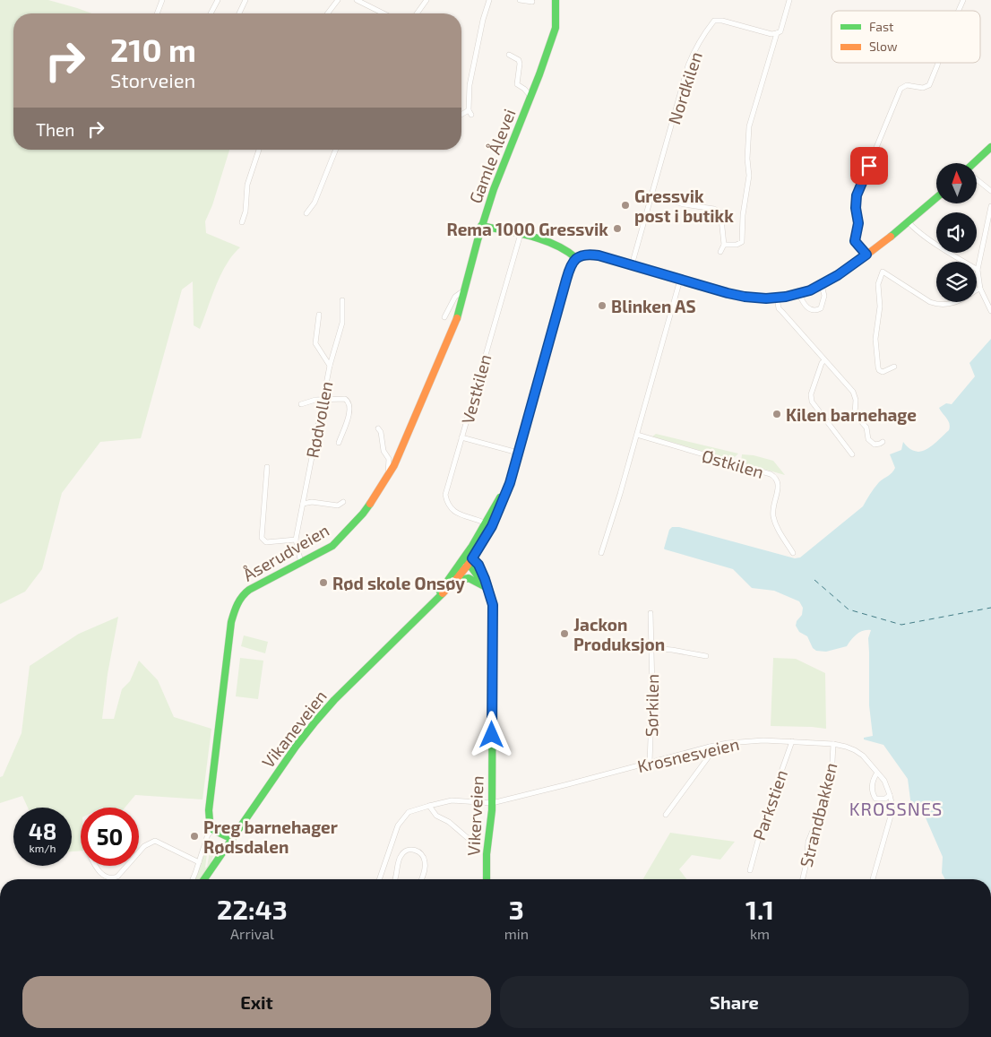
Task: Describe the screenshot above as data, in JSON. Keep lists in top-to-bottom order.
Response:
{
  "streets": {
    "main road": [
      "Gamle Ålevei",
      "Åserudveien",
      "Vikaneveien",
      "Vikerveien"
    ],
    "street": [
      "Nordkilen",
      "Vestkilen",
      "Rødvollen",
      "Østkilen",
      "Sørkilen",
      "Krosnesveien",
      "Parkstien",
      "Strandbakken"
    ]
  },
  "crossings": [
    ["Gamle Ålevei", "Vestkilen"],
    ["Gamle Ålevei", "Åserudveien"],
    ["Rødvollen", "Åserudveien"],
    ["Sørkilen", "Krosnesveien"],
    ["Vikaneveien", "Vikerveien"],
    ["Krosnesveien", "Parkstien"],
    ["Krosnesveien", "Strandbakken"],
    ["Krosnesveien", "Vikerveien"]
  ],
  "districts": ["KROSSNES"],
  "places": [
    "Gressvik post i butikk",
    "Rema 1000 Gressvik",
    "Blinken AS",
    "Kilen barnehage",
    "Rød skole Onsøy",
    "Jackon Produksjon",
    "Preg barnehager Rødsdalen"
  ],
  "legend": ["Fast", "Slow"],
  "north": "top",
  "page": {
    "turn": ["210 m", "Storveien"],
    "then": "Then",
    "speed": "48 km/h",
    "limit": "50",
    "eta": [
      "22:43",
      "Arrival",
      "3",
      "min",
      "1.1",
      "km"
    ],
    "buttons": ["Exit", "Share"]
  }
}
